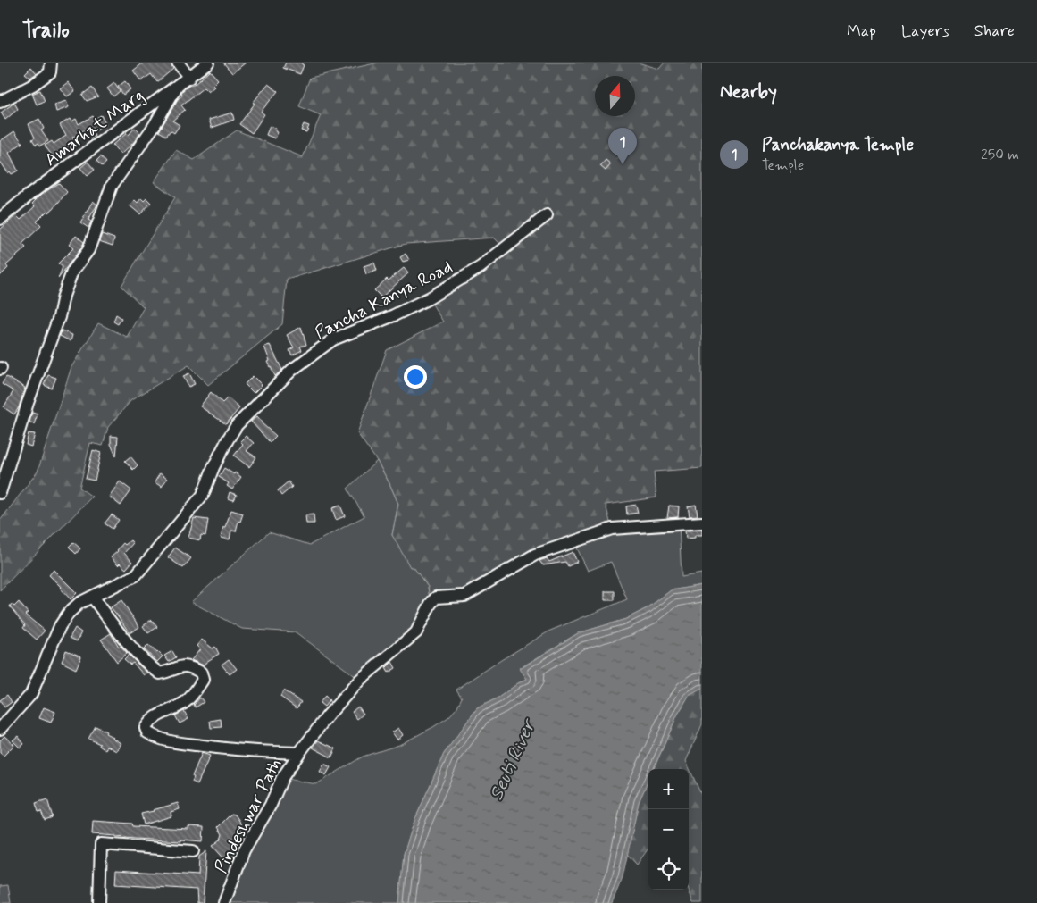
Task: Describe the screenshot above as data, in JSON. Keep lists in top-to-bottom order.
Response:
{
  "streets": {
    "street": ["Amarhat Marg", "Pancha Kanya Road", "Pindeshwar Path"]
  },
  "water": ["Seuti River"],
  "north": "top",
  "page": {
    "header": "Trailo",
    "nav": ["Map", "Layers", "Share"],
    "heading": "Nearby",
    "list": [
      {
        "mark": "1",
        "name": "Panchakanya Temple",
        "note": "Temple",
        "value": "250 m"
      }
    ],
    "pins": "1",
    "map_buttons": ["+", "−"]
  }
}
